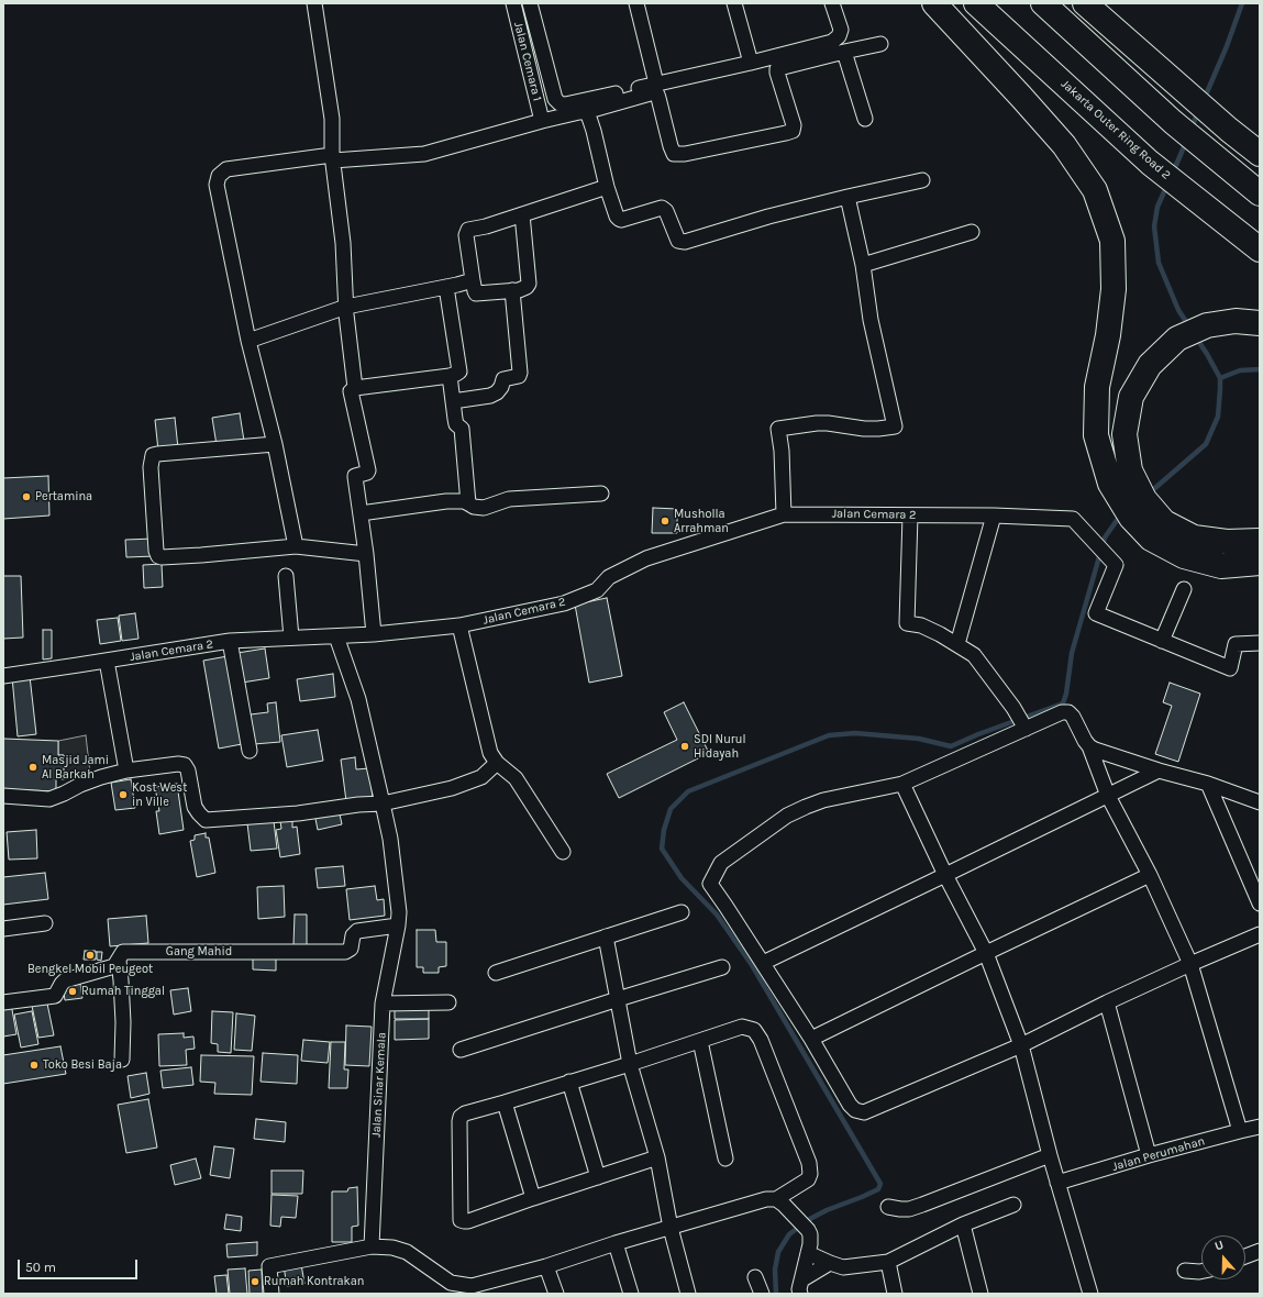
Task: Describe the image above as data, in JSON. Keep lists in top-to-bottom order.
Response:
{
  "streets": {
    "highway": ["Jakarta Outer Ring Road 2"],
    "street": [
      "Jalan Cemara 1",
      "Jalan Cemara 2",
      "Gang Mahid",
      "Jalan Sinar Kemala",
      "Jalan Perumahan"
    ]
  },
  "crossings": [
    ["Jalan Cemara 2", "Jalan Sinar Kemala"],
    ["Gang Mahid", "Jalan Sinar Kemala"]
  ],
  "places": [
    "Pertamina",
    "Musholla Arrahman",
    "SDI Nurul Hidayah",
    "Masjid Jami Al Barkah",
    "Kost West in Ville",
    "Bengkel Mobil Peugeot",
    "Rumah Tinggal",
    "Toko Besi Baja",
    "Rumah Kontrakan"
  ],
  "scale_bar": "50 m",
  "north": "top"
}
